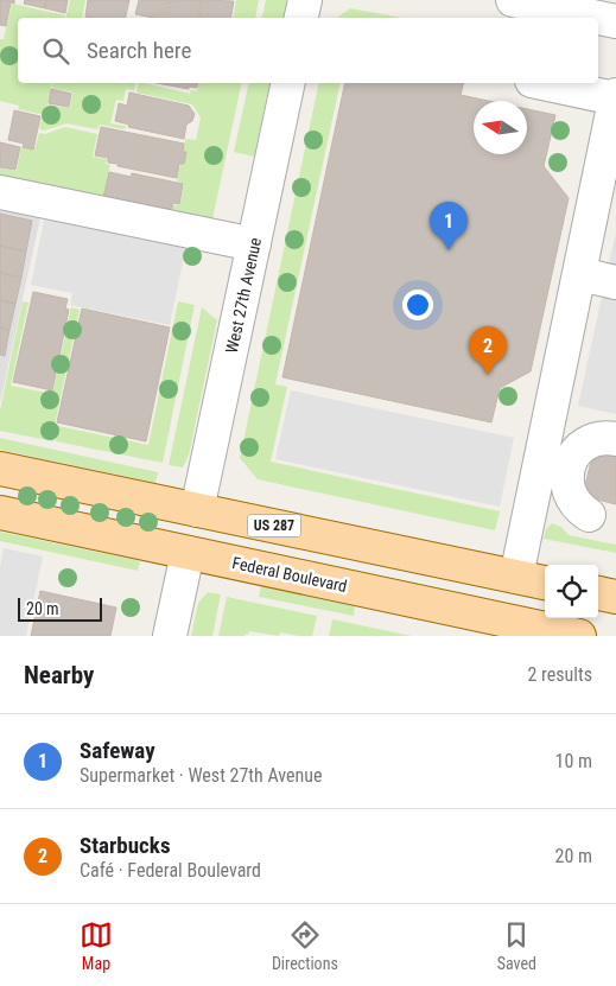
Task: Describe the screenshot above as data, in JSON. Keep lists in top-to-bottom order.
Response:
{
  "streets": {
    "main road": ["US 287", "Federal Boulevard"],
    "street": ["West 27th Avenue"]
  },
  "crossings": [
    ["West 27th Avenue", "US 287"]
  ],
  "scale_bar": "20 m",
  "north": "left",
  "page": {
    "search": "Search here",
    "pins": ["1", "2"],
    "scale": "20 m",
    "heading": ["Nearby", "2 results"],
    "list": [
      {
        "mark": "1",
        "name": "Safeway",
        "note": "Supermarket · West 27th Avenue",
        "value": "10 m"
      },
      {
        "mark": "2",
        "name": "Starbucks",
        "note": "Café · Federal Boulevard",
        "value": "20 m"
      }
    ],
    "nav": ["Map", "Directions", "Saved"]
  }
}
